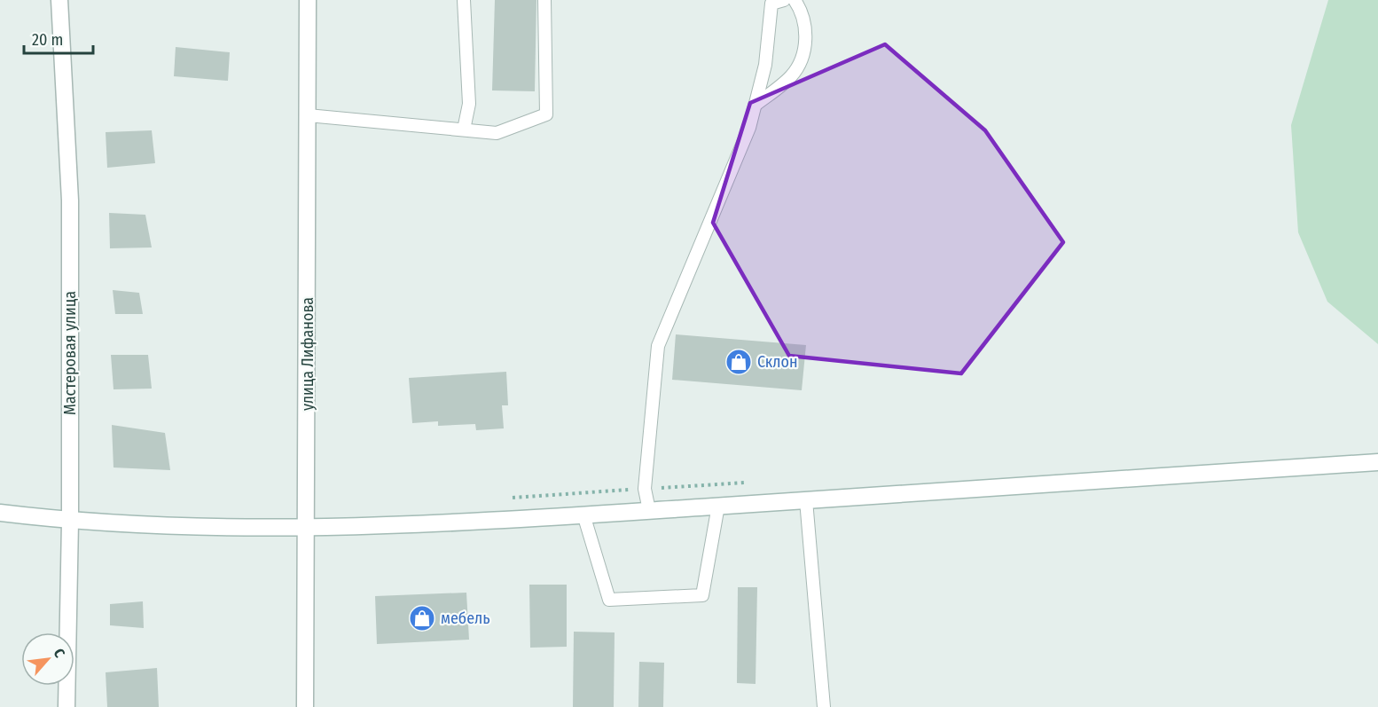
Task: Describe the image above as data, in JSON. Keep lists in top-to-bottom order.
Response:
{
  "streets": {
    "street": ["Мастеровая улица", "улица Лифанова"]
  },
  "places": {
    "shop": ["Склон", "мебель"]
  },
  "scale_bar": "20 m",
  "north": "top right"
}
